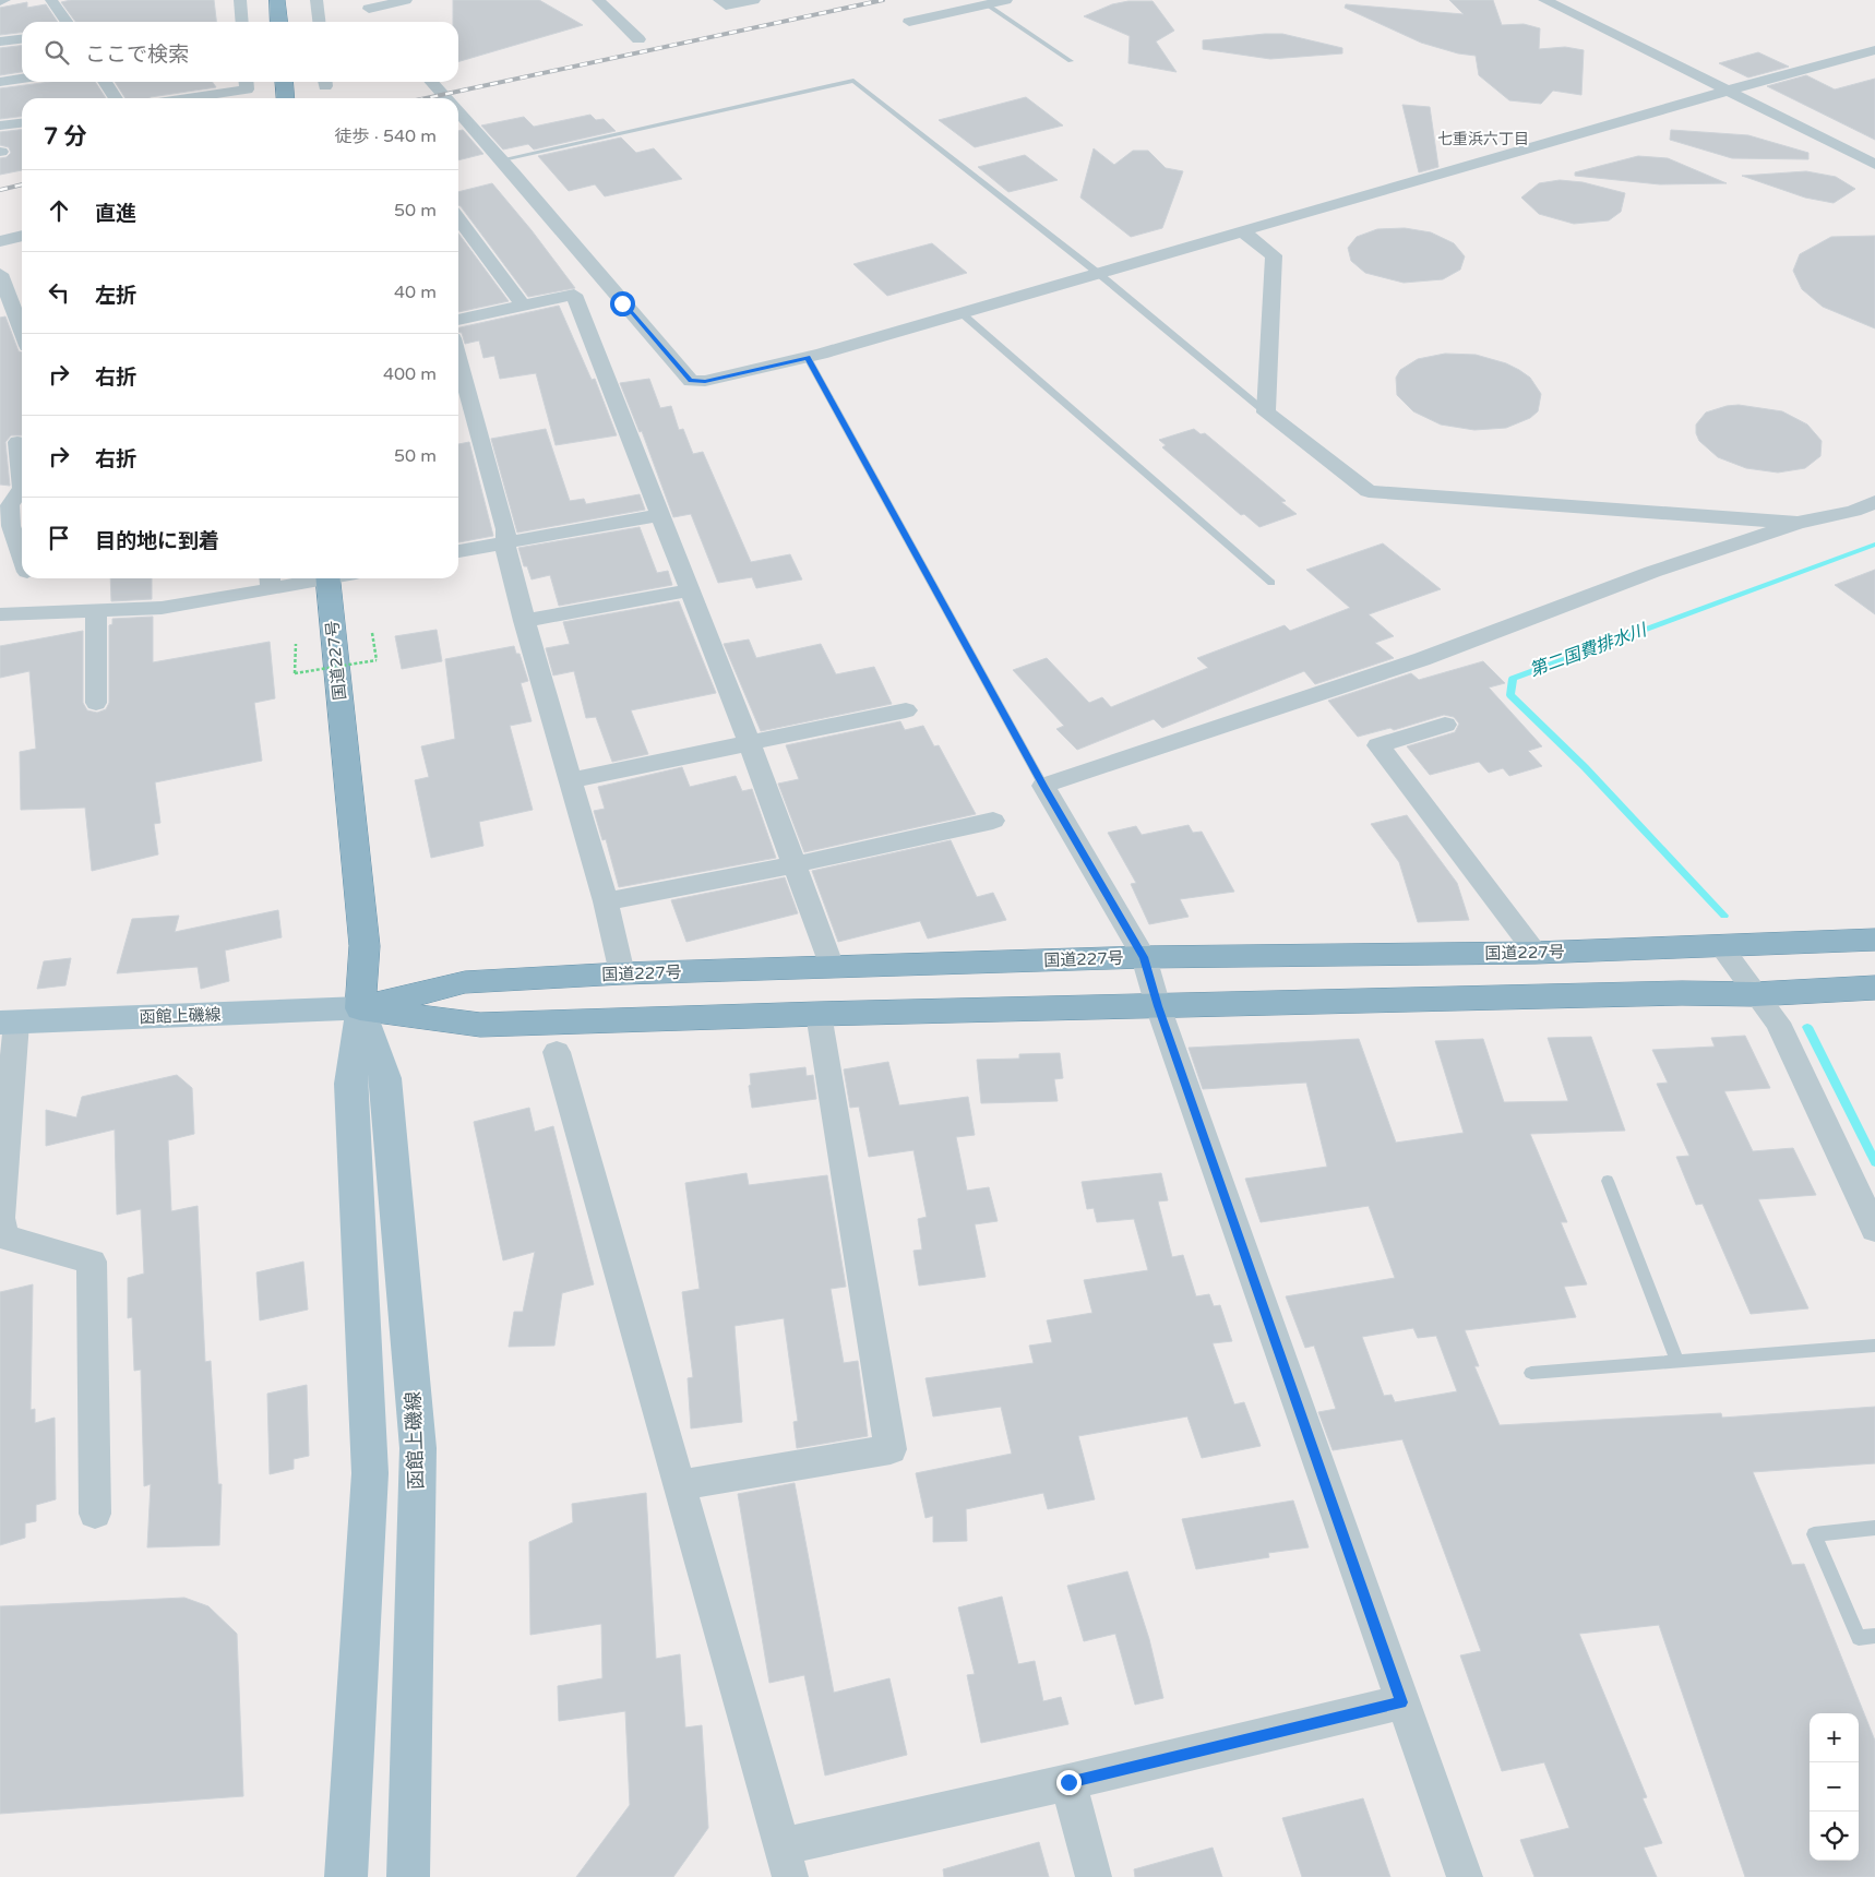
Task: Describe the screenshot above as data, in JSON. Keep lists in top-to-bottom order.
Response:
{
  "streets": {
    "highway": ["国道227号"],
    "main road": ["函館上磯線"]
  },
  "crossings": [
    ["国道227号", "函館上磯線"]
  ],
  "districts": ["七重浜六丁目"],
  "water": ["第二国費排水川"],
  "page": {
    "search": "ここで検索",
    "heading": ["7 分", "徒歩 · 540 m"],
    "list": [
      ["直進", "50 m"],
      ["左折", "40 m"],
      ["右折", "400 m"],
      ["右折", "50 m"],
      "目的地に到着"
    ],
    "map_buttons": ["+", "−"]
  }
}
